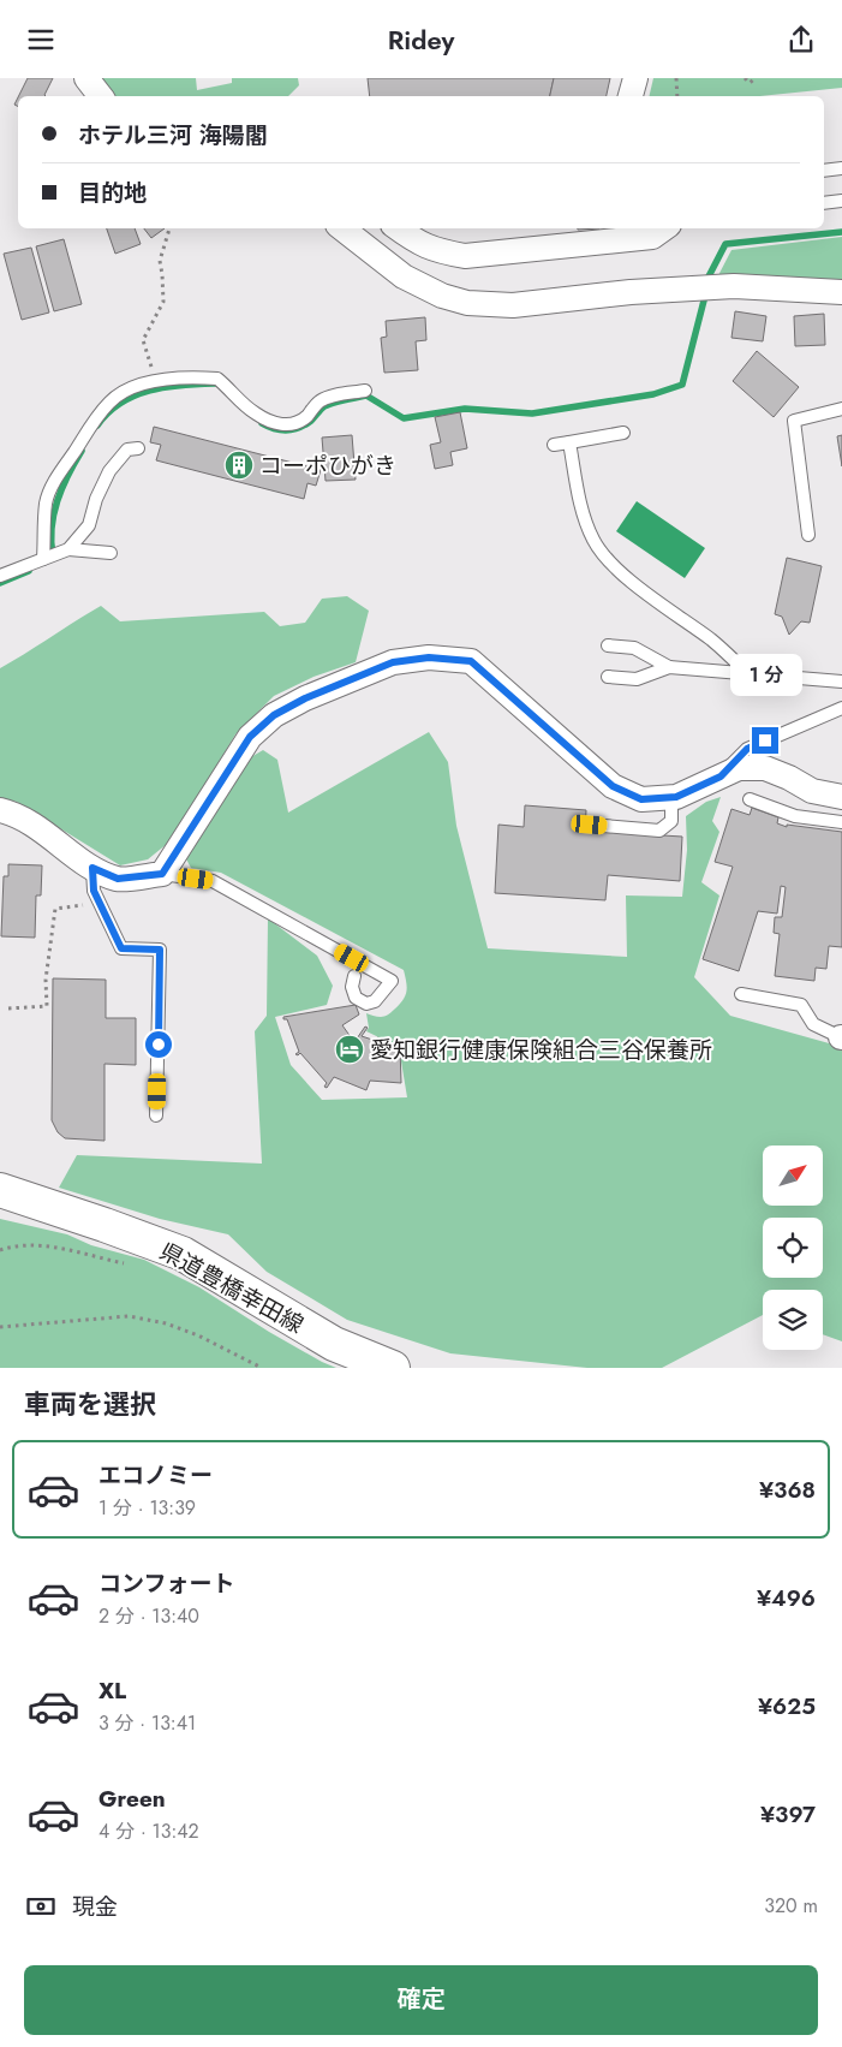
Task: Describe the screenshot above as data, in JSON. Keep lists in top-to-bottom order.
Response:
{
  "streets": {
    "main road": ["県道豊橋幸田線"]
  },
  "places": {
    "building": ["コーポひがき"],
    "hotel": ["愛知銀行健康保険組合三谷保養所"]
  },
  "north": "top right",
  "page": {
    "header": "Ridey",
    "banner": ["ホテル三河 海陽閣", "目的地"],
    "bubble": "1 分",
    "heading": "車両を選択",
    "list": [
      {
        "name": "エコノミー",
        "note": "1 分 · 13:39",
        "value": "¥368"
      },
      {
        "name": "コンフォート",
        "note": "2 分 · 13:40",
        "value": "¥496"
      },
      {
        "name": "XL",
        "note": "3 分 · 13:41",
        "value": "¥625"
      },
      {
        "name": "Green",
        "note": "4 分 · 13:42",
        "value": "¥397"
      }
    ],
    "pay": ["現金", "320 m"],
    "buttons": "確定"
  }
}
